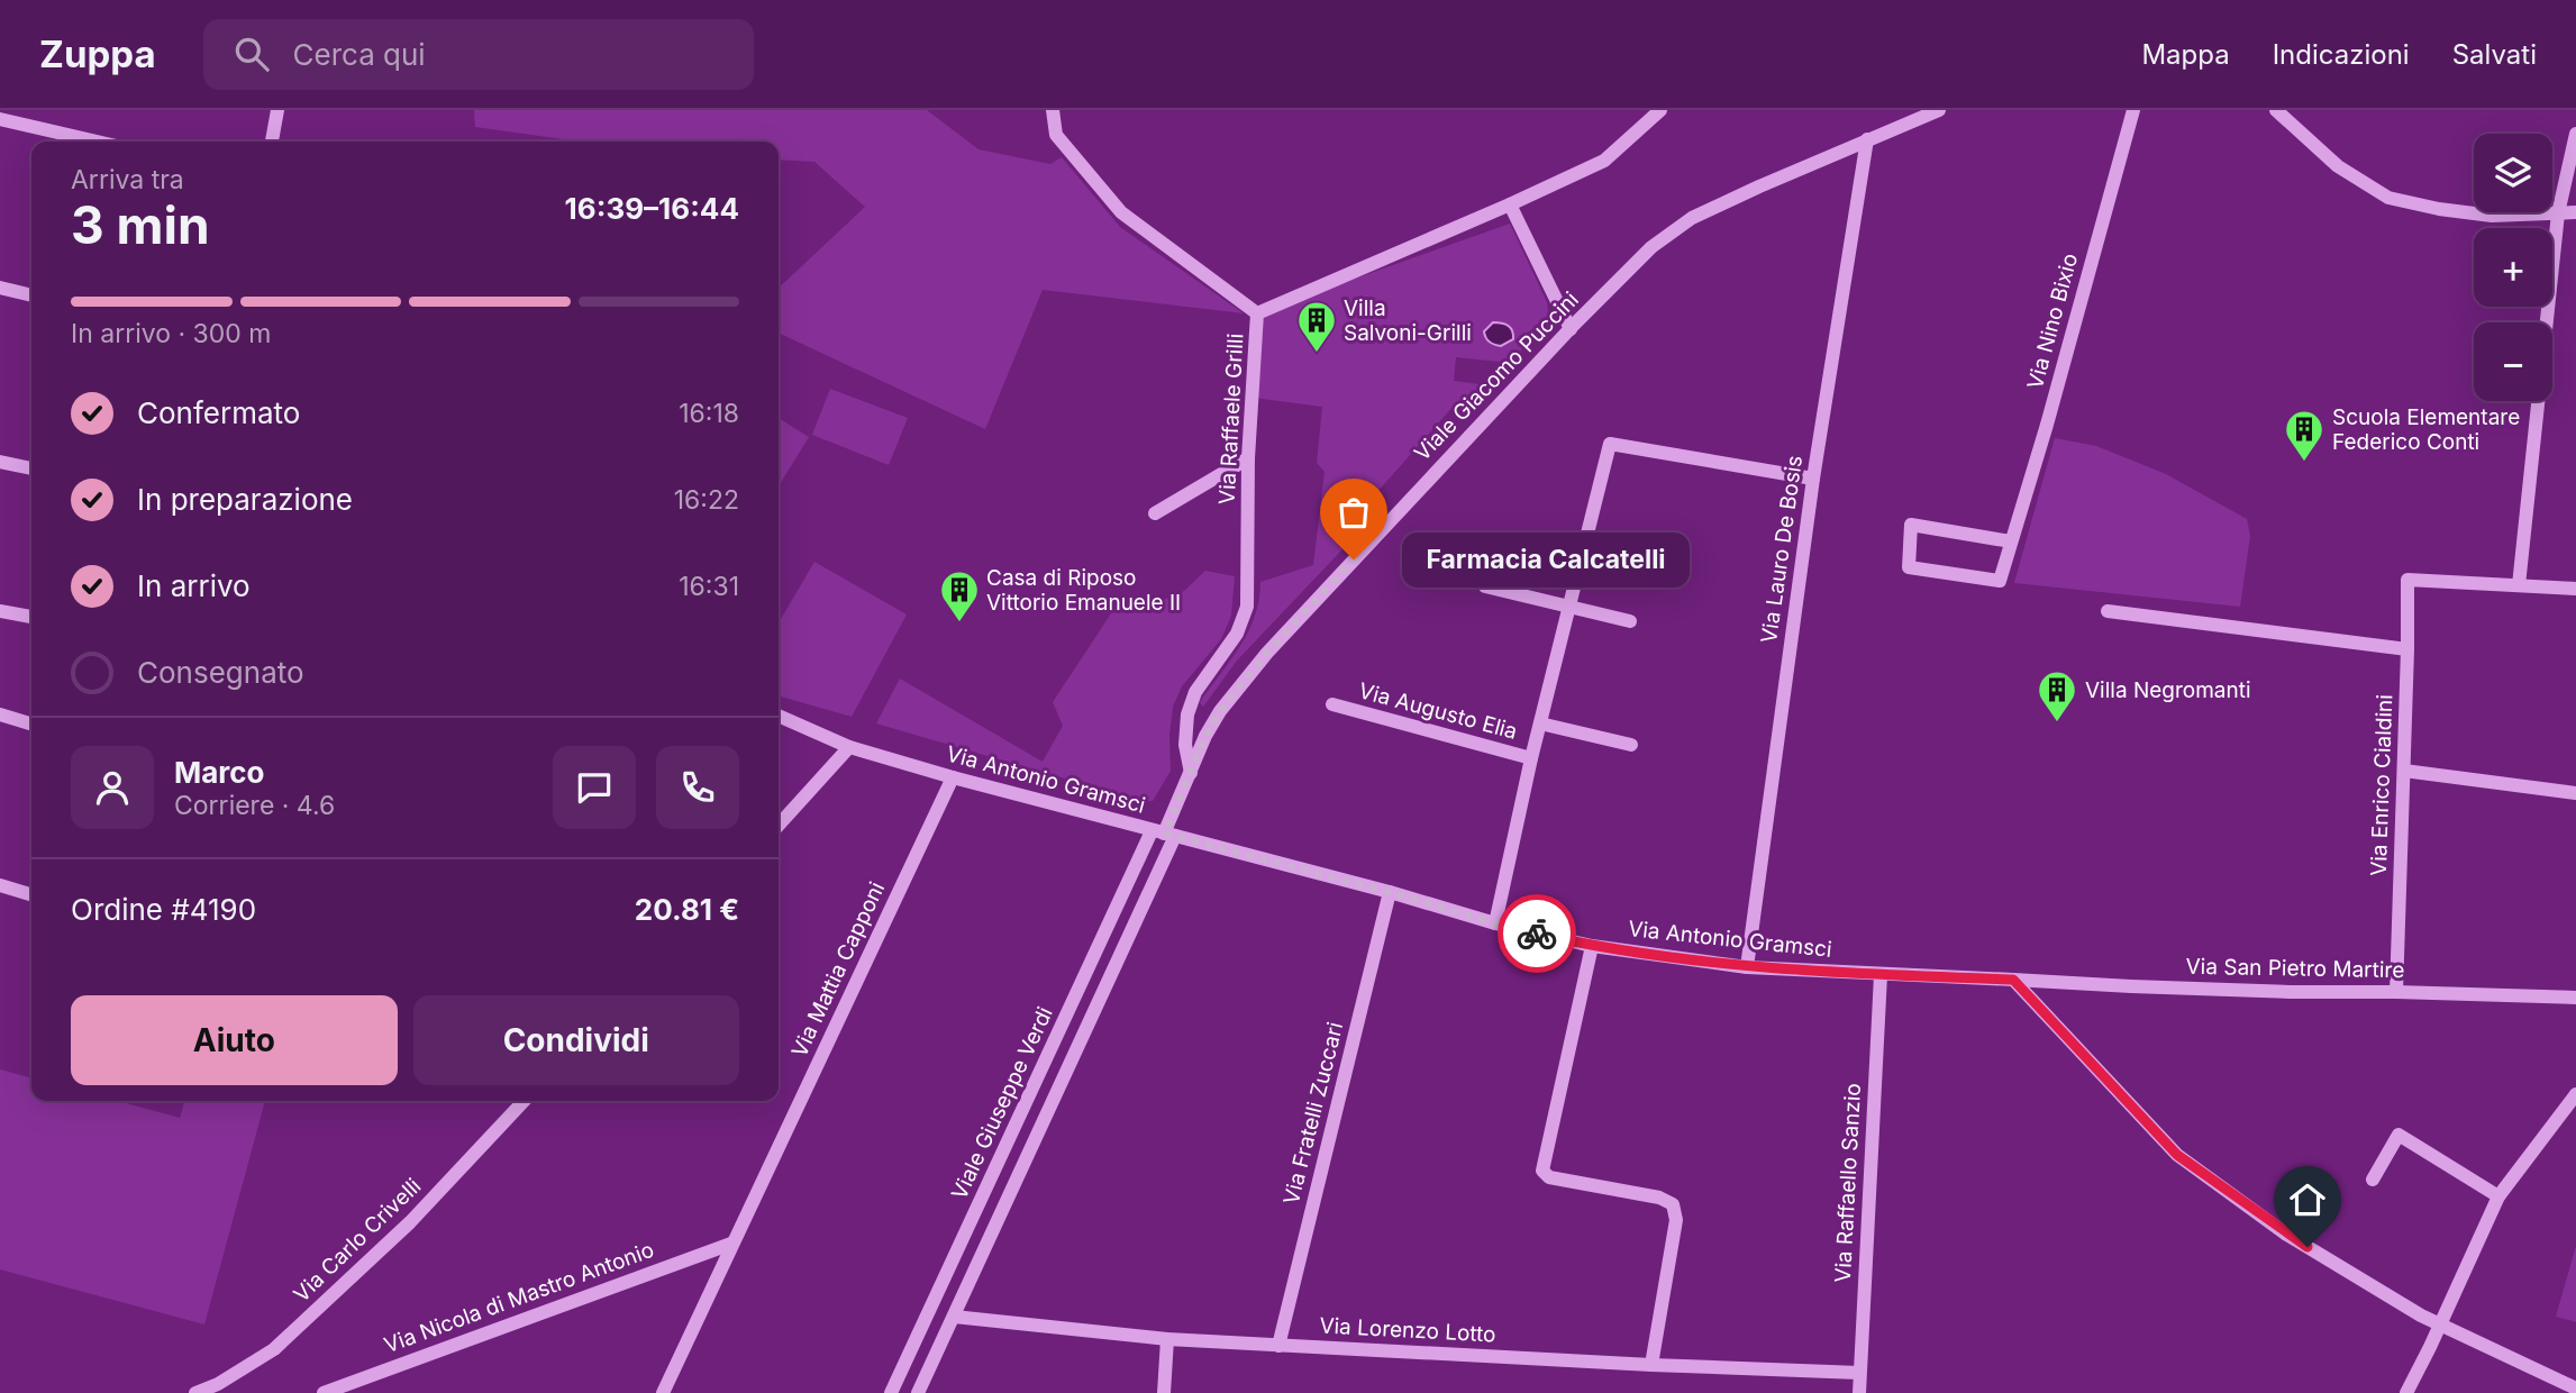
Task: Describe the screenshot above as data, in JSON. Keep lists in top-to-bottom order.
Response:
{
  "streets": {
    "street": [
      "Via Nino Bixio",
      "Viale Giacomo Puccini",
      "Via Raffaele Grilli",
      "Via Lauro De Bosis",
      "Via Augusto Elia",
      "Via Antonio Gramsci",
      "Via Enrico Cialdini",
      "Via San Pietro Martire",
      "Via Mattia Capponi",
      "Viale Giuseppe Verdi",
      "Via Fratelli Zuccari",
      "Via Raffaello Sanzio",
      "Via Carlo Crivelli",
      "Via Nicola di Mastro Antonio",
      "Via Lorenzo Lotto"
    ]
  },
  "crossings": [
    ["Viale Giacomo Puccini", "Via Raffaele Grilli"],
    ["Viale Giacomo Puccini", "Via Lauro De Bosis"],
    ["Viale Giacomo Puccini", "Via Antonio Gramsci"],
    ["Viale Giacomo Puccini", "Viale Giuseppe Verdi"],
    ["Via Lauro De Bosis", "Via Augusto Elia"],
    ["Via Lauro De Bosis", "Via Antonio Gramsci"],
    ["Via Augusto Elia", "Via Antonio Gramsci"],
    ["Via Antonio Gramsci", "Via San Pietro Martire"],
    ["Via Antonio Gramsci", "Via Mattia Capponi"],
    ["Via Antonio Gramsci", "Viale Giuseppe Verdi"],
    ["Via Antonio Gramsci", "Via Fratelli Zuccari"],
    ["Via Antonio Gramsci", "Via Raffaello Sanzio"],
    ["Via Enrico Cialdini", "Via San Pietro Martire"],
    ["Via Mattia Capponi", "Via Nicola di Mastro Antonio"],
    ["Viale Giuseppe Verdi", "Via Lorenzo Lotto"],
    ["Via Fratelli Zuccari", "Via Lorenzo Lotto"],
    ["Via Raffaello Sanzio", "Via Lorenzo Lotto"]
  ],
  "places": {
    "building": [
      "Villa Salvoni-Grilli",
      "Scuola Elementare Federico Conti",
      "Casa di Riposo Vittorio Emanuele II",
      "Villa Negromanti"
    ],
    "other": ["Farmacia Calcatelli"]
  },
  "page": {
    "header": "Zuppa",
    "search": "Cerca qui",
    "nav": ["Mappa", "Indicazioni", "Salvati"],
    "map_buttons": ["+", "−"],
    "heading": ["3 min", "Arriva tra", "16:39–16:44"],
    "panel": [
      "Marco",
      "Corriere · 4.6",
      "Ordine #4190",
      "20.81 €"
    ],
    "bar": "In arrivo · 300 m",
    "list": [
      ["Confermato", "16:18"],
      ["In preparazione", "16:22"],
      ["In arrivo", "16:31"],
      "Consegnato"
    ],
    "bubble": "Farmacia Calcatelli",
    "buttons": ["Aiuto", "Condividi"]
  }
}
